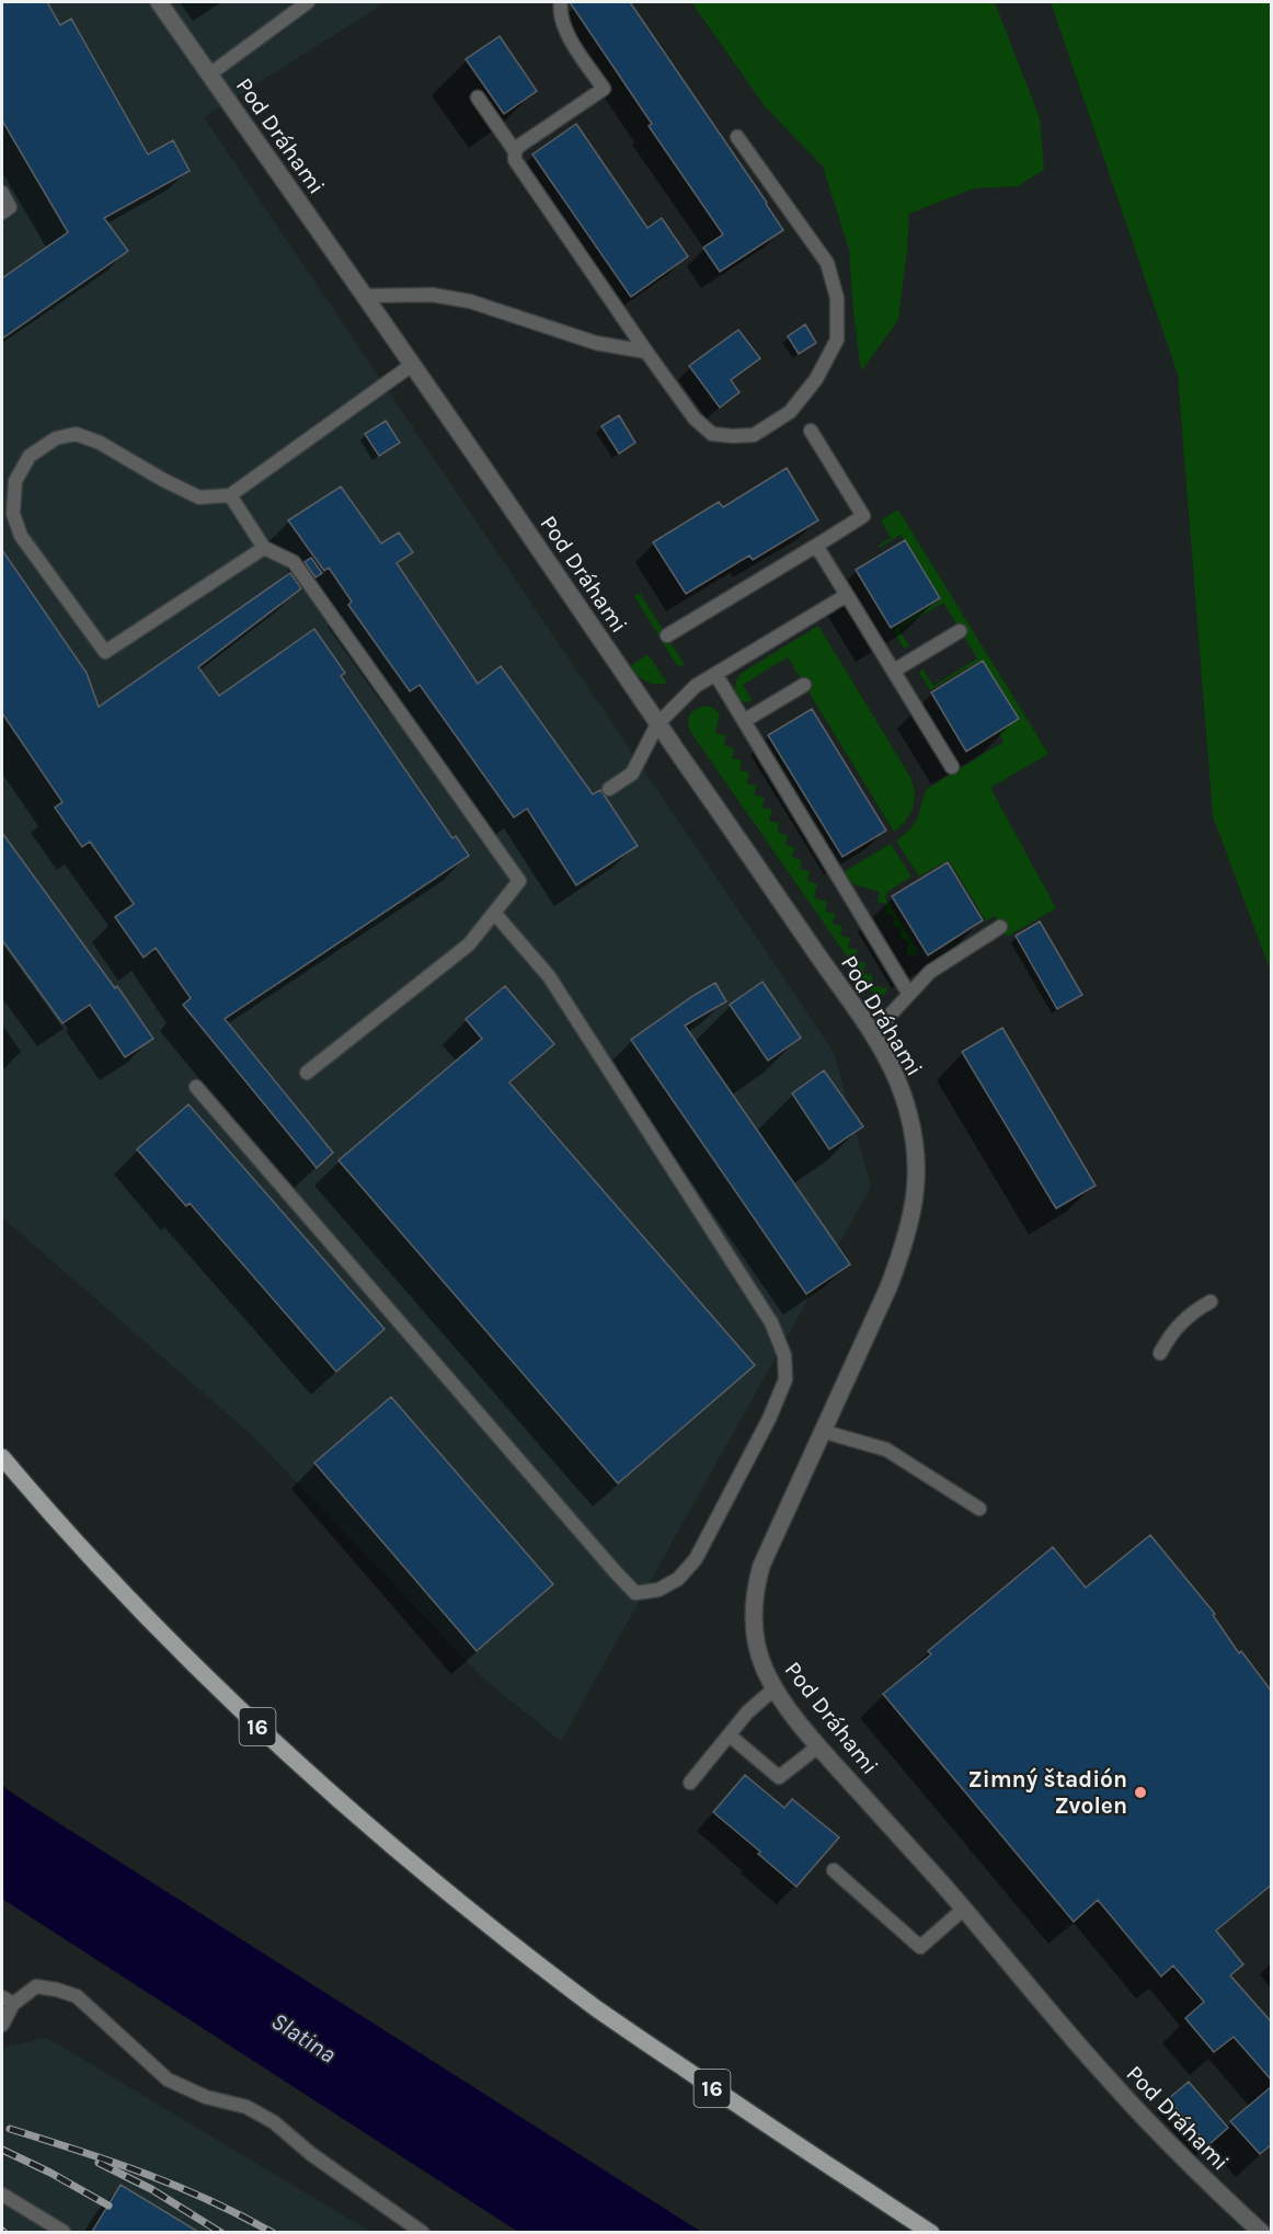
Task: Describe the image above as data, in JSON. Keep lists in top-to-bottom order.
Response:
{
  "streets": {
    "main road": ["16"],
    "street": ["Pod Dráhami"]
  },
  "water": ["Slatina"],
  "places": ["Zimný štadión Zvolen"]
}
